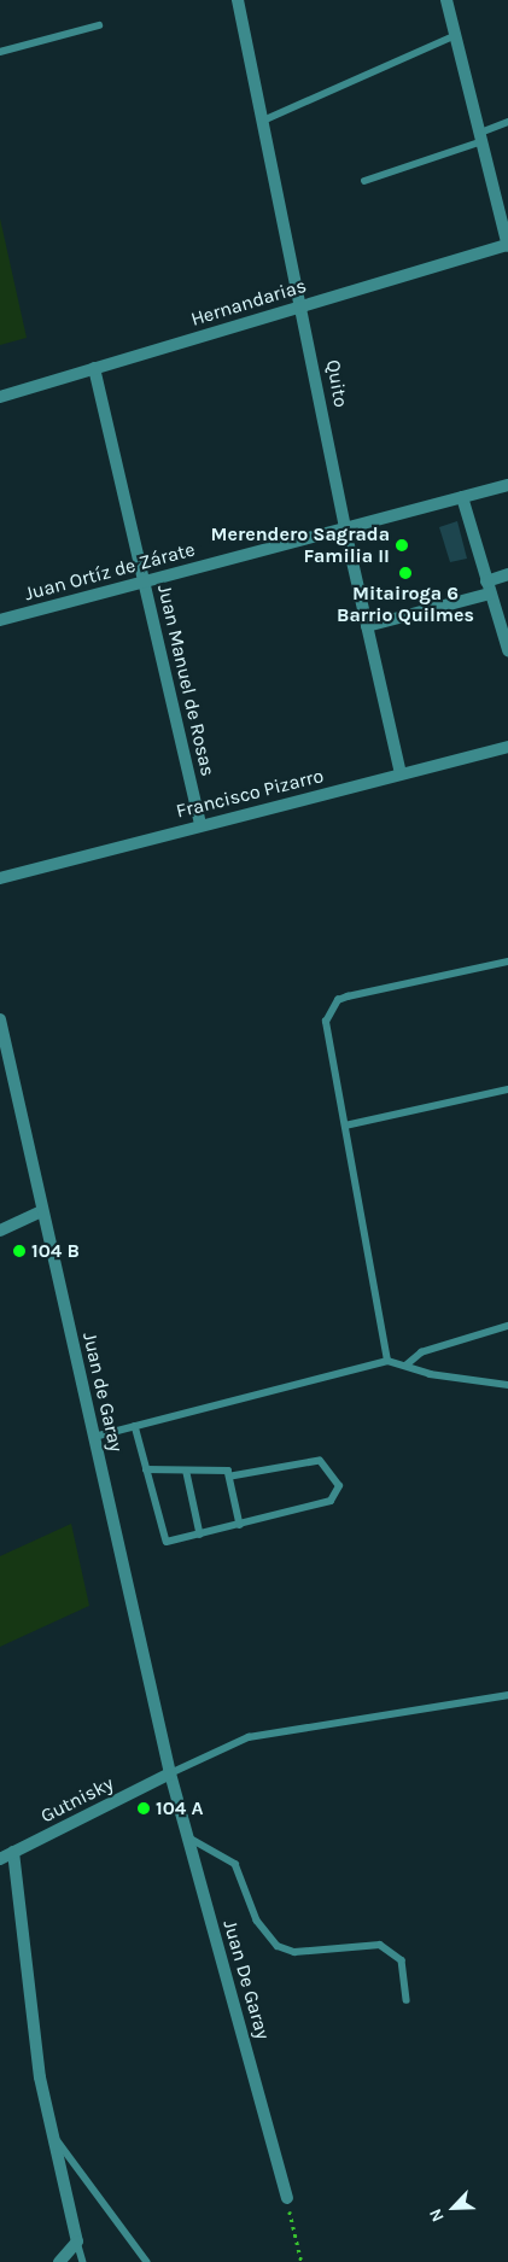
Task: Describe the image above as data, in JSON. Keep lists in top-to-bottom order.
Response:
{
  "streets": {
    "street": [
      "Hernandarias",
      "Quito",
      "Juan Ortíz de Zárate",
      "Juan Manuel de Rosas",
      "Francisco Pizarro",
      "Juan de Garay",
      "Gutnisky",
      "Juan De Garay"
    ]
  },
  "crossings": [
    ["Hernandarias", "Quito"],
    ["Hernandarias", "Juan Manuel de Rosas"],
    ["Quito", "Juan Ortíz de Zárate"],
    ["Quito", "Francisco Pizarro"],
    ["Juan Ortíz de Zárate", "Juan Manuel de Rosas"],
    ["Juan Manuel de Rosas", "Francisco Pizarro"],
    ["Juan de Garay", "Gutnisky"],
    ["Juan de Garay", "Juan De Garay"],
    ["Gutnisky", "Juan De Garay"]
  ],
  "places": [
    "Merendero Sagrada Familia II",
    "Mitairoga 6 Barrio Quilmes",
    "104 B",
    "104 A"
  ],
  "north": "bottom left"
}
